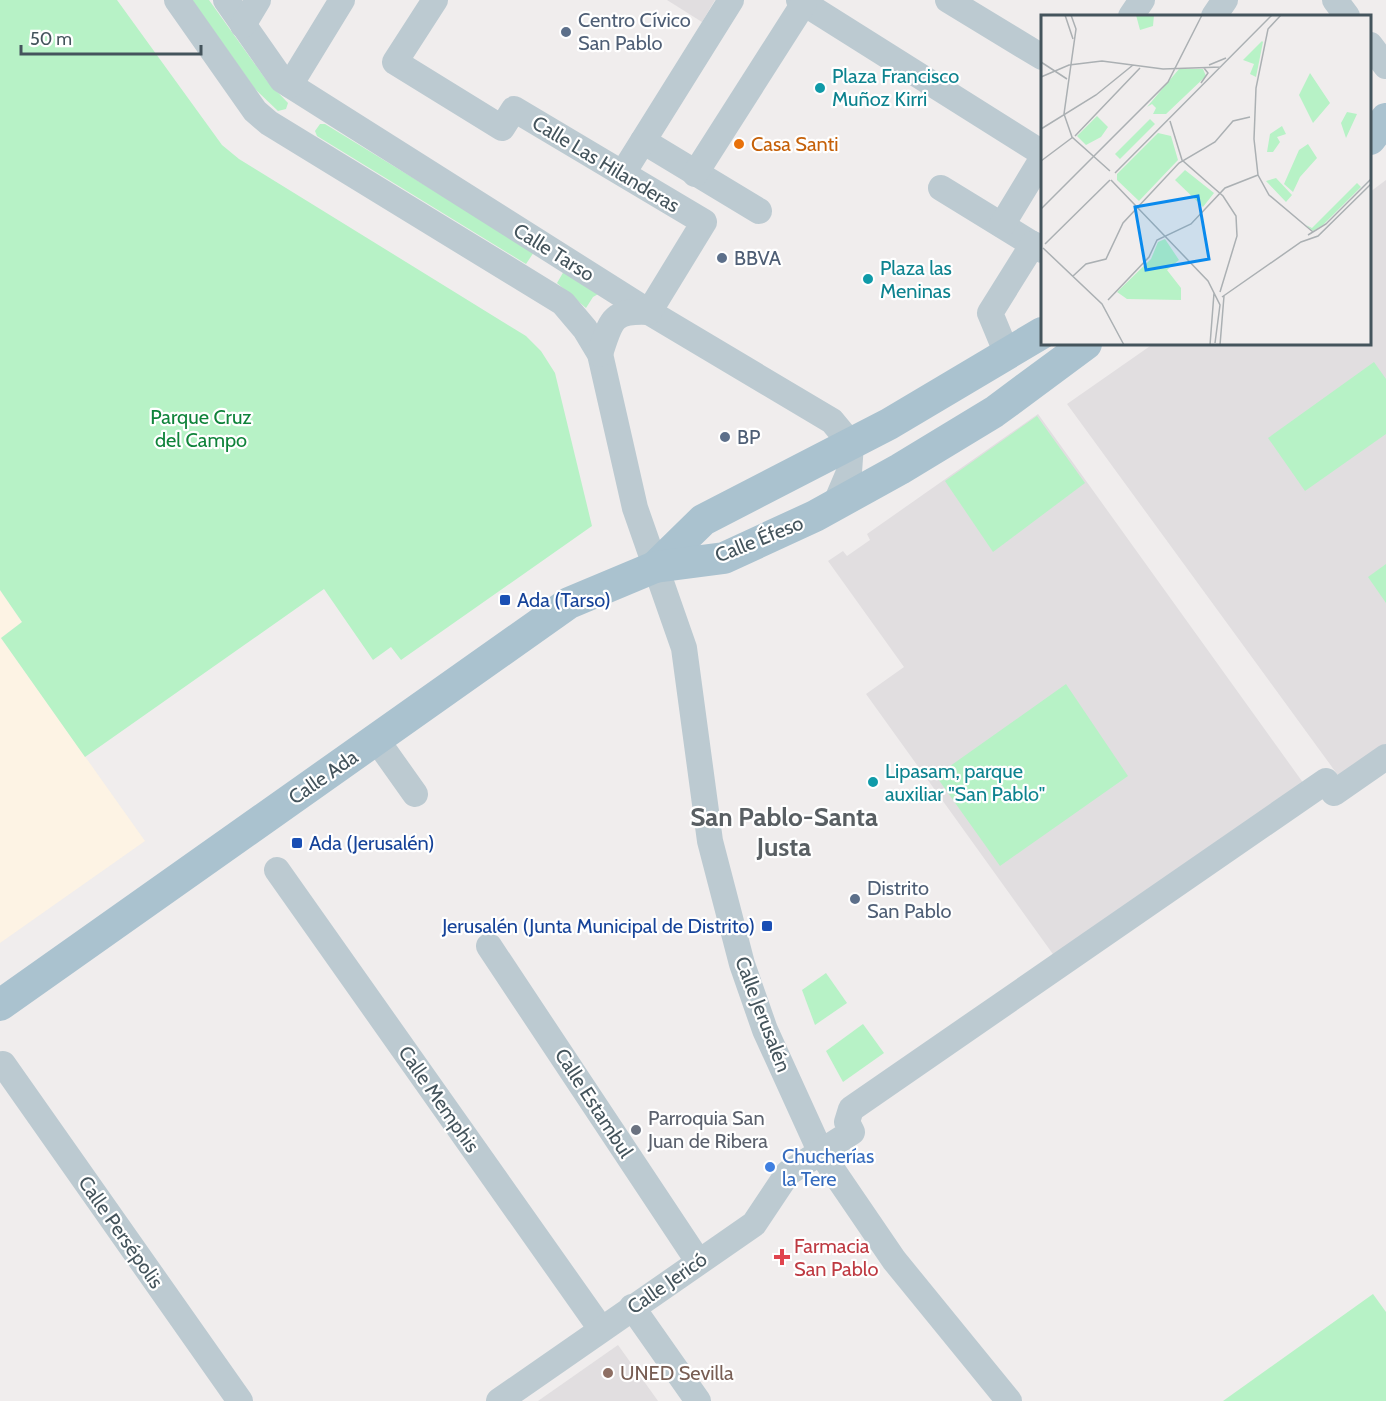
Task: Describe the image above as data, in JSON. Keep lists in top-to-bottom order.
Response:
{
  "streets": {
    "main road": ["Calle Éfeso", "Calle Ada"],
    "street": [
      "Calle Las Hilanderas",
      "Calle Tarso",
      "Calle Jerusalén",
      "Calle Memphis",
      "Calle Estambul",
      "Calle Persépolis",
      "Calle Jericó"
    ]
  },
  "crossings": [
    ["Calle Las Hilanderas", "Calle Tarso"],
    ["Calle Tarso", "Calle Éfeso"],
    ["Calle Tarso", "Calle Ada"],
    ["Calle Tarso", "Calle Jerusalén"],
    ["Calle Éfeso", "Calle Ada"],
    ["Calle Éfeso", "Calle Jerusalén"],
    ["Calle Ada", "Calle Jerusalén"],
    ["Calle Jerusalén", "Calle Jericó"],
    ["Calle Memphis", "Calle Jericó"],
    ["Calle Estambul", "Calle Jericó"]
  ],
  "districts": ["San Pablo-Santa Justa"],
  "parks": ["Parque Cruz del Campo"],
  "places": {
    "other": [
      "Centro Cívico San Pablo",
      "Plaza Francisco Muñoz Kirri",
      "Casa Santi",
      "BBVA",
      "Plaza las Meninas",
      "BP",
      "Lipasam, parque auxiliar \"San Pablo\"",
      "Distrito San Pablo",
      "Parroquia San Juan de Ribera",
      "Chucherías la Tere",
      "UNED Sevilla"
    ],
    "transit": ["Ada (Tarso)", "Ada (Jerusalén)", "Jerusalén (Junta Municipal de Distrito)"],
    "health": ["Farmacia San Pablo"]
  },
  "scale_bar": "50 m"
}
